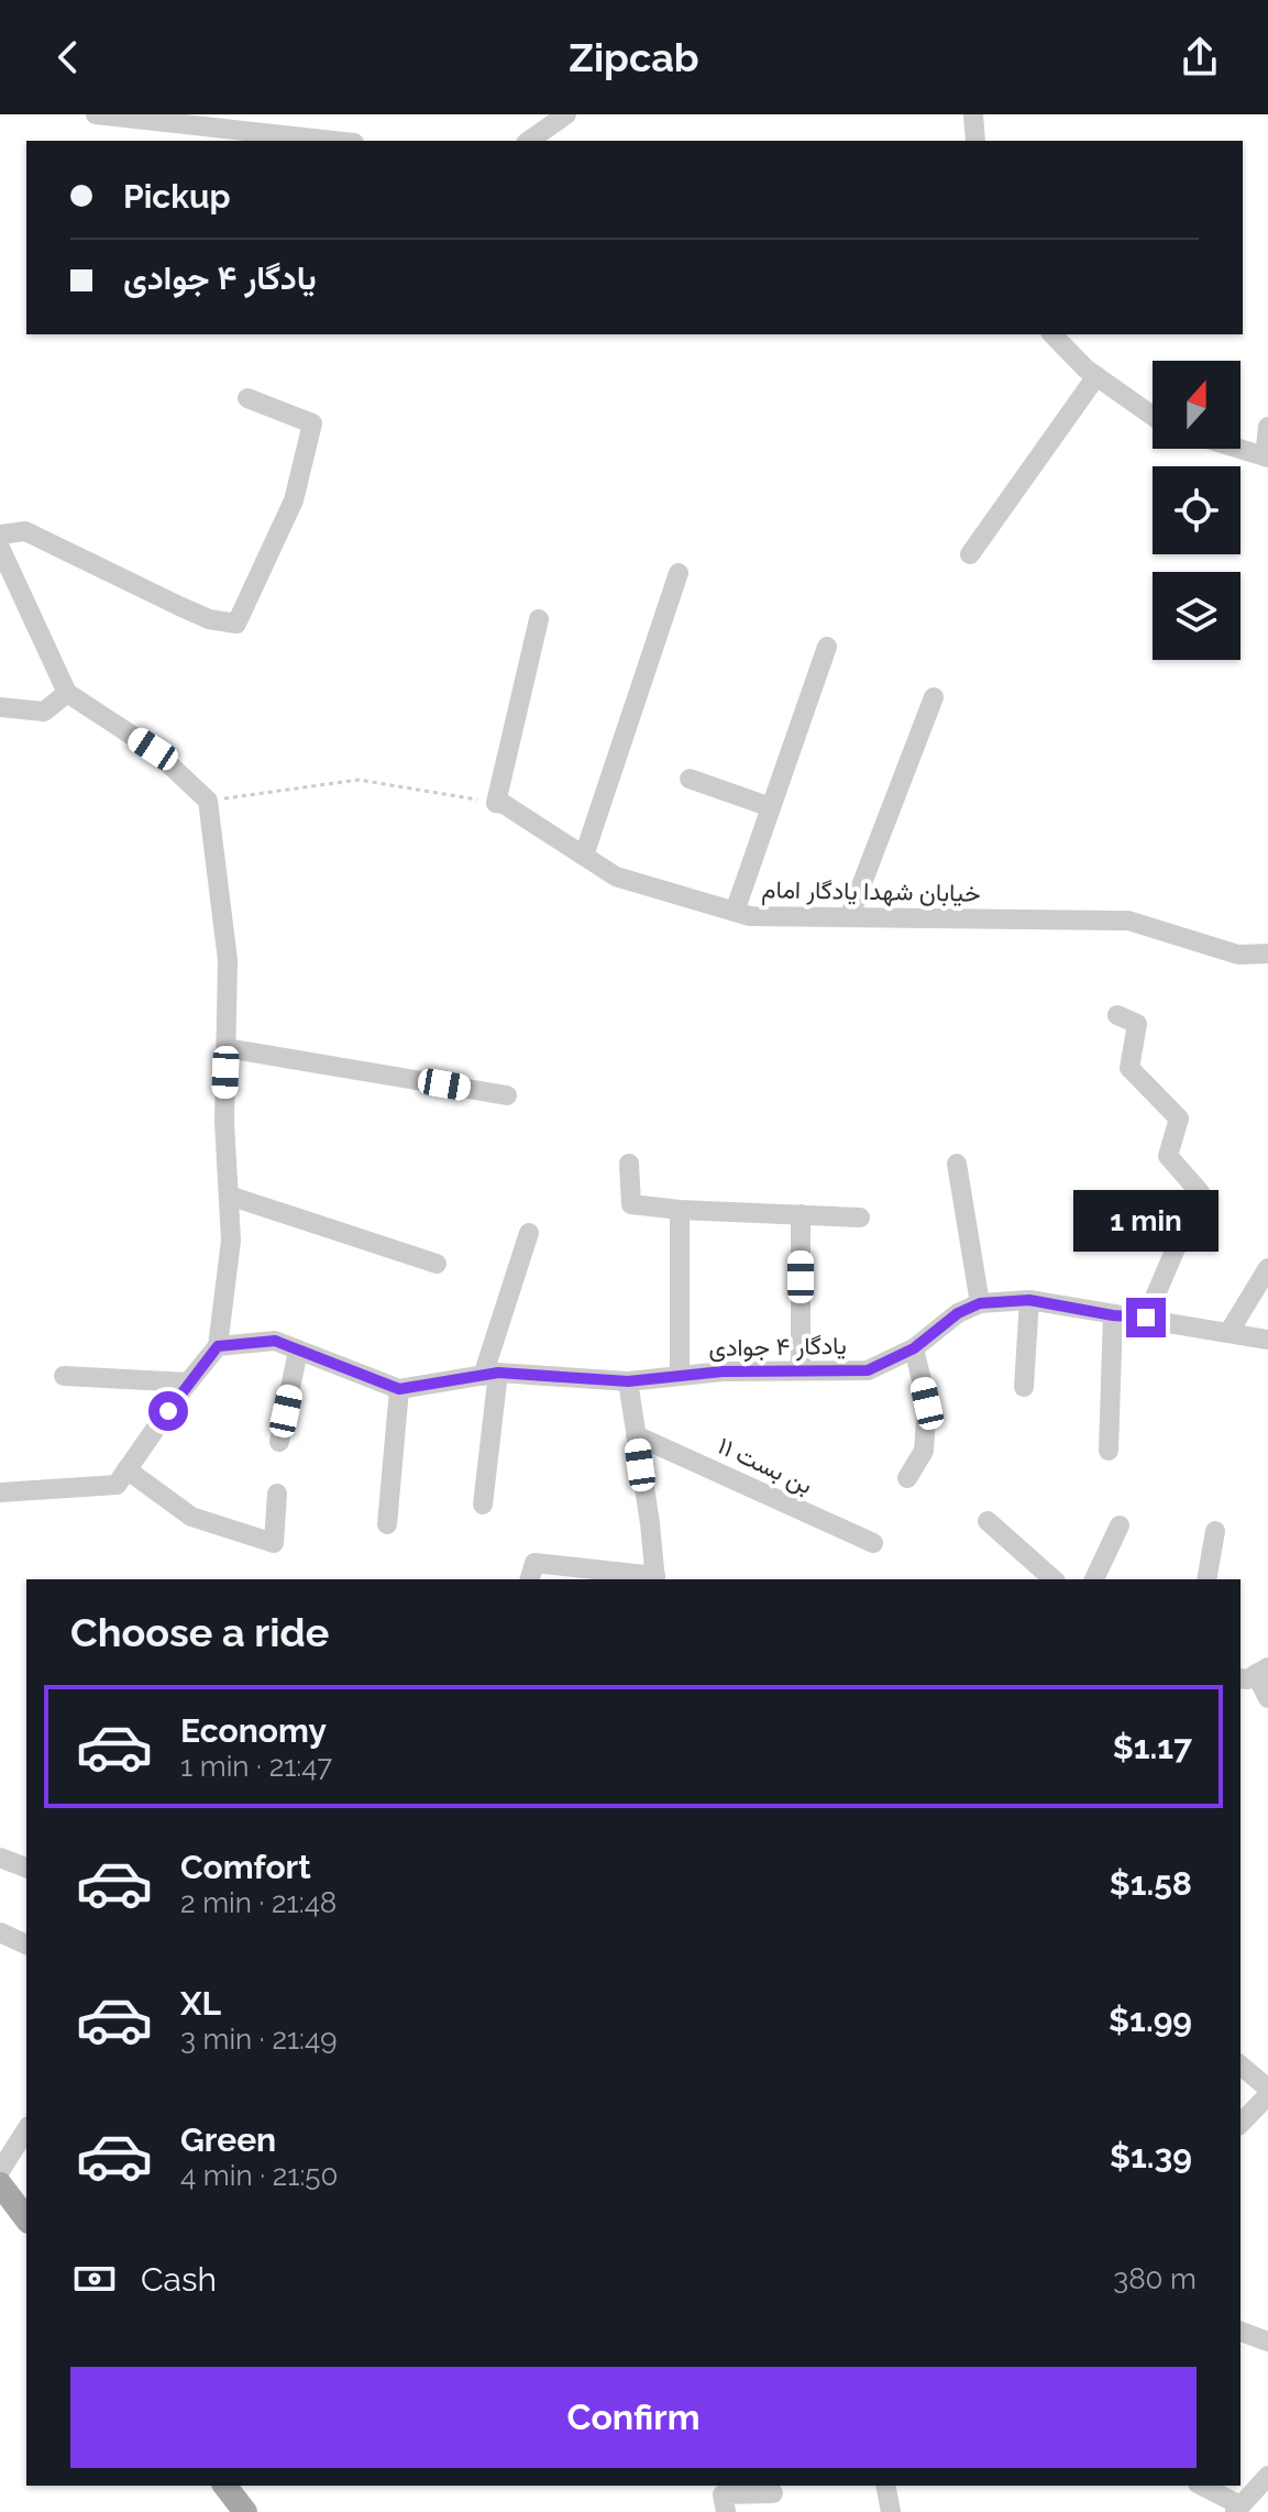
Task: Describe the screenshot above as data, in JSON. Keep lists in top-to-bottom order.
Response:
{
  "streets": {
    "street": ["خیابان شهدا یادگار امام", "یادگار ۴ جوادی", "بن بست ۱۱"]
  },
  "north": "top",
  "page": {
    "header": "Zipcab",
    "banner": ["Pickup", "یادگار ۴ جوادی"],
    "bubble": "1 min",
    "heading": "Choose a ride",
    "list": [
      {
        "name": "Economy",
        "note": "1 min · 21:47",
        "value": "$1.17"
      },
      {
        "name": "Comfort",
        "note": "2 min · 21:48",
        "value": "$1.58"
      },
      {
        "name": "XL",
        "note": "3 min · 21:49",
        "value": "$1.99"
      },
      {
        "name": "Green",
        "note": "4 min · 21:50",
        "value": "$1.39"
      }
    ],
    "pay": ["Cash", "380 m"],
    "buttons": "Confirm"
  }
}
